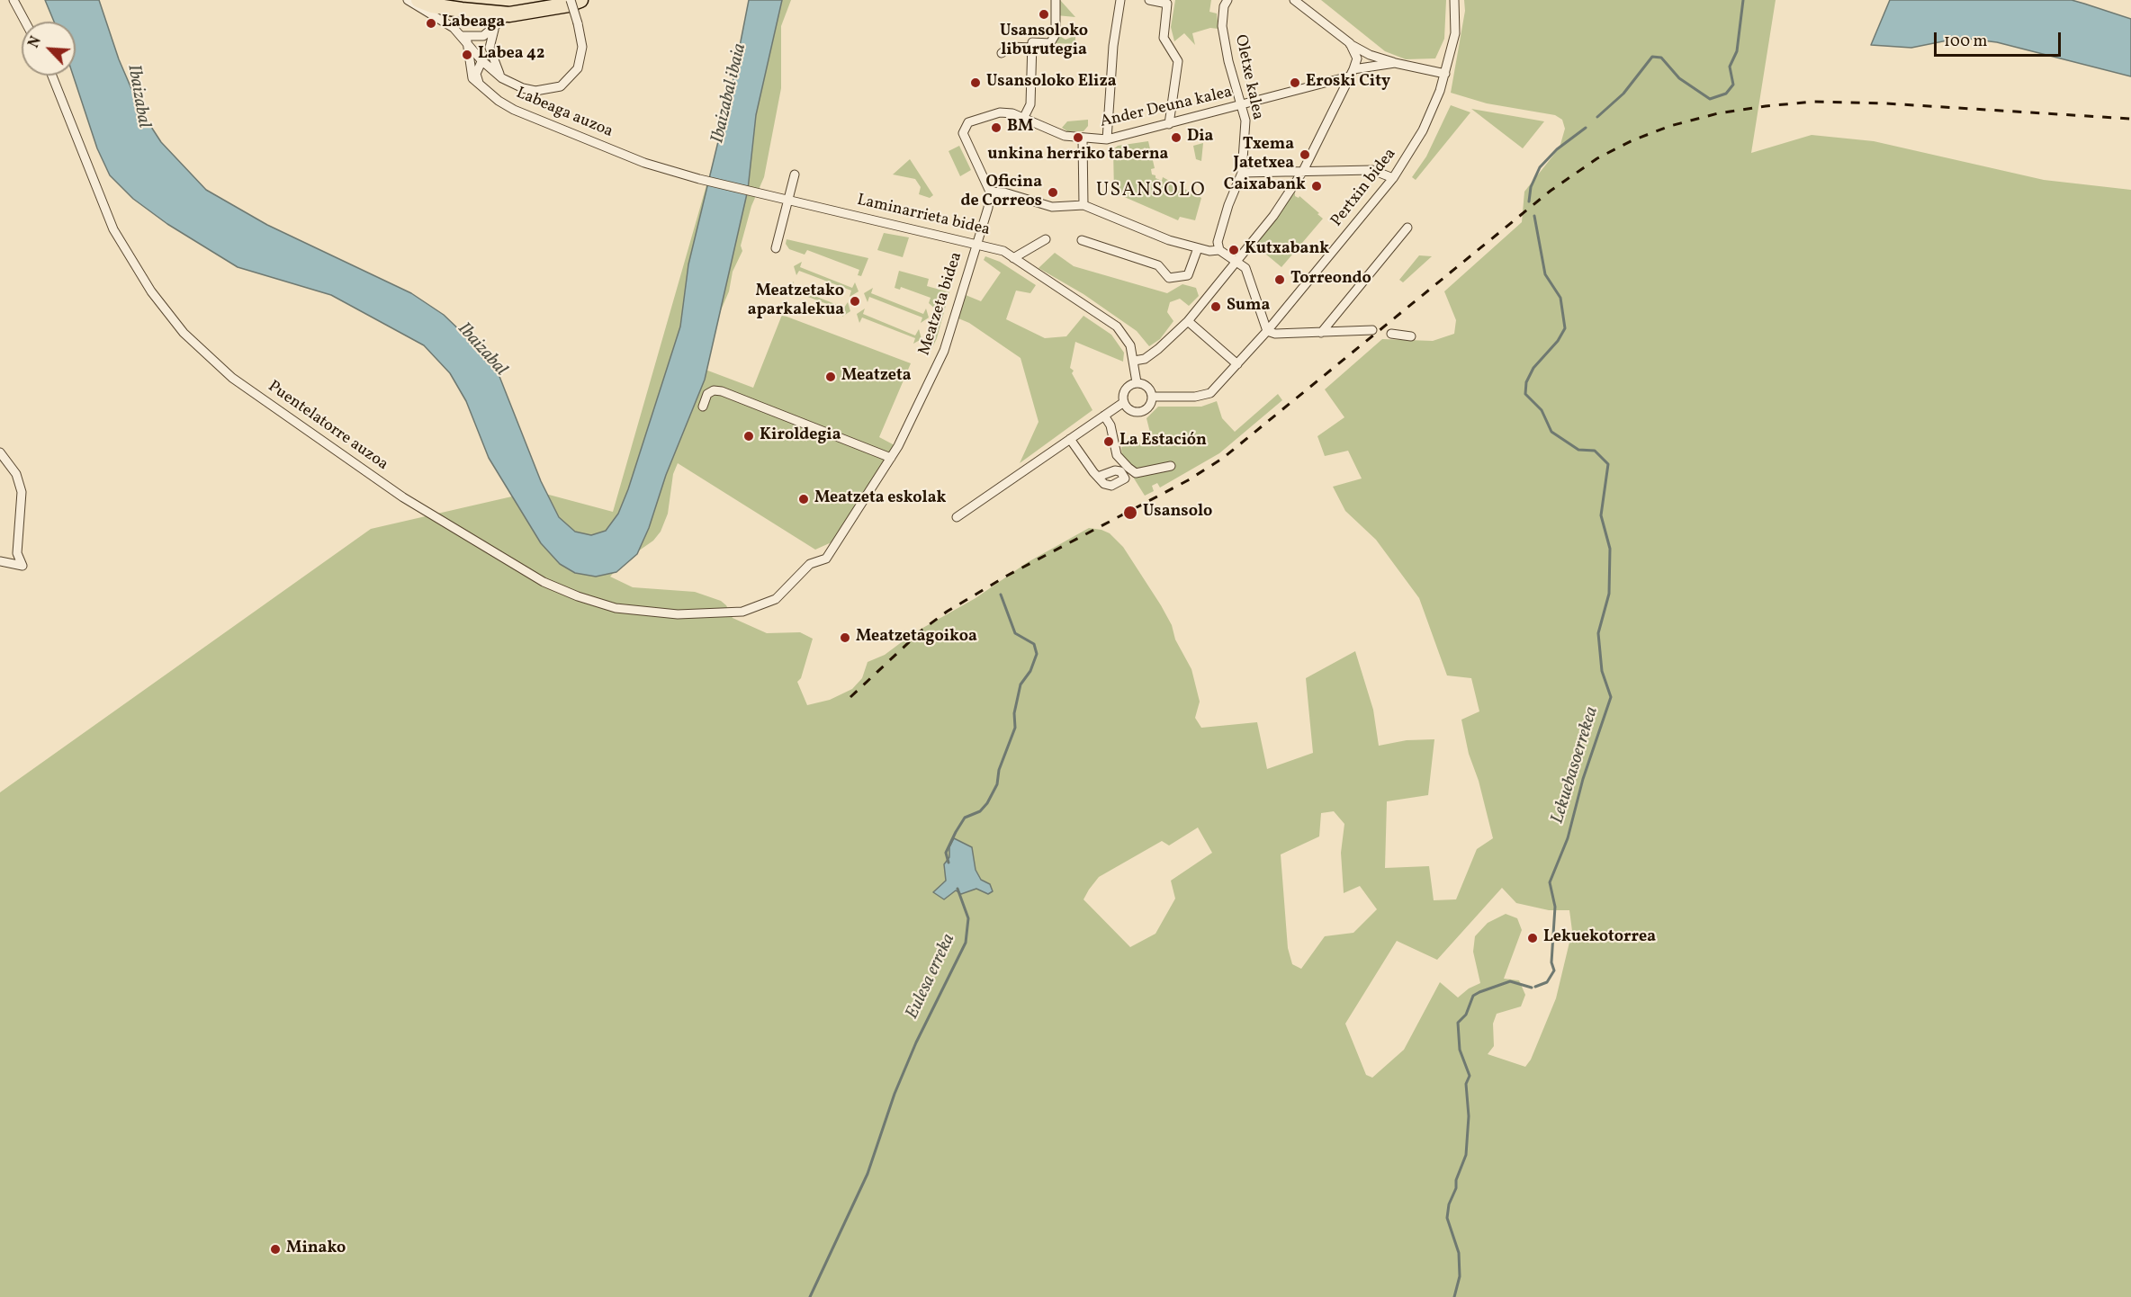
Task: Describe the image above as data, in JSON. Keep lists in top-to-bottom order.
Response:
{
  "streets": {
    "street": [
      "Oletxe kalea",
      "Ander Deuna kalea",
      "Labeaga auzoa",
      "Pertxin bidea",
      "Laminarrieta bidea",
      "Meatzeta bidea",
      "Puentelatorre auzoa"
    ]
  },
  "crossings": [
    ["Oletxe kalea", "Ander Deuna kalea"],
    ["Labeaga auzoa", "Laminarrieta bidea"],
    ["Pertxin bidea", "Laminarrieta bidea"],
    ["Laminarrieta bidea", "Meatzeta bidea"],
    ["Meatzeta bidea", "Puentelatorre auzoa"]
  ],
  "districts": ["USANSOLO"],
  "water": [
    "Ibaizabal ibaia",
    "Ibaizabal",
    "Lekuebasoerrekea",
    "Eulesa erreka"
  ],
  "places": [
    "Usansoloko liburutegia",
    "Labeaga",
    "Labea 42",
    "Usansoloko Eliza",
    "Eroski City",
    "BM",
    "unkina herriko taberna",
    "Dia",
    "Txema Jatetxea",
    "Caixabank",
    "Oficina de Correos",
    "Kutxabank",
    "Torreondo",
    "Meatzetako aparkalekua",
    "Suma",
    "Meatzeta",
    "Kiroldegia",
    "La Estación",
    "Meatzeta eskolak",
    "Usansolo",
    "Meatzetagoikoa",
    "Lekuekotorrea",
    "Minako"
  ],
  "scale_bar": "100 m",
  "north": "top left"
}
